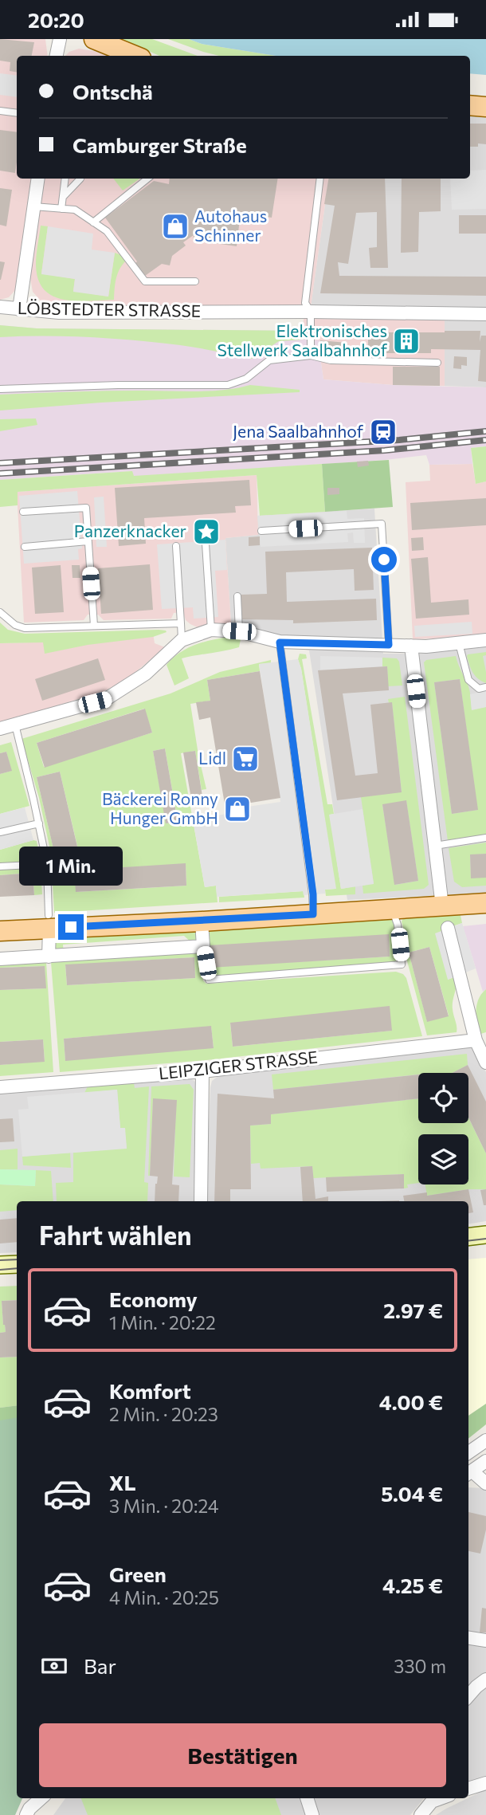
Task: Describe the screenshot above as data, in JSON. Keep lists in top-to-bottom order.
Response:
{
  "streets": {
    "street": ["LÖBSTEDTER STRASSE", "LEIPZIGER STRASSE"]
  },
  "places": {
    "shop": ["Autohaus Schinner", "Bäckerei Ronny Hunger GmbH"],
    "building": ["Elektronisches Stellwerk Saalbahnhof"],
    "station": ["Jena Saalbahnhof"],
    "place": ["Panzerknacker"],
    "supermarket": ["Lidl"]
  },
  "page": {
    "status": "20:20",
    "banner": ["Ontschä", "Camburger Straße"],
    "bubble": "1 Min.",
    "heading": "Fahrt wählen",
    "list": [
      {
        "name": "Economy",
        "note": "1 Min. · 20:22",
        "value": "2.97 €"
      },
      {
        "name": "Komfort",
        "note": "2 Min. · 20:23",
        "value": "4.00 €"
      },
      {
        "name": "XL",
        "note": "3 Min. · 20:24",
        "value": "5.04 €"
      },
      {
        "name": "Green",
        "note": "4 Min. · 20:25",
        "value": "4.25 €"
      }
    ],
    "pay": ["Bar", "330 m"],
    "buttons": "Bestätigen"
  }
}
